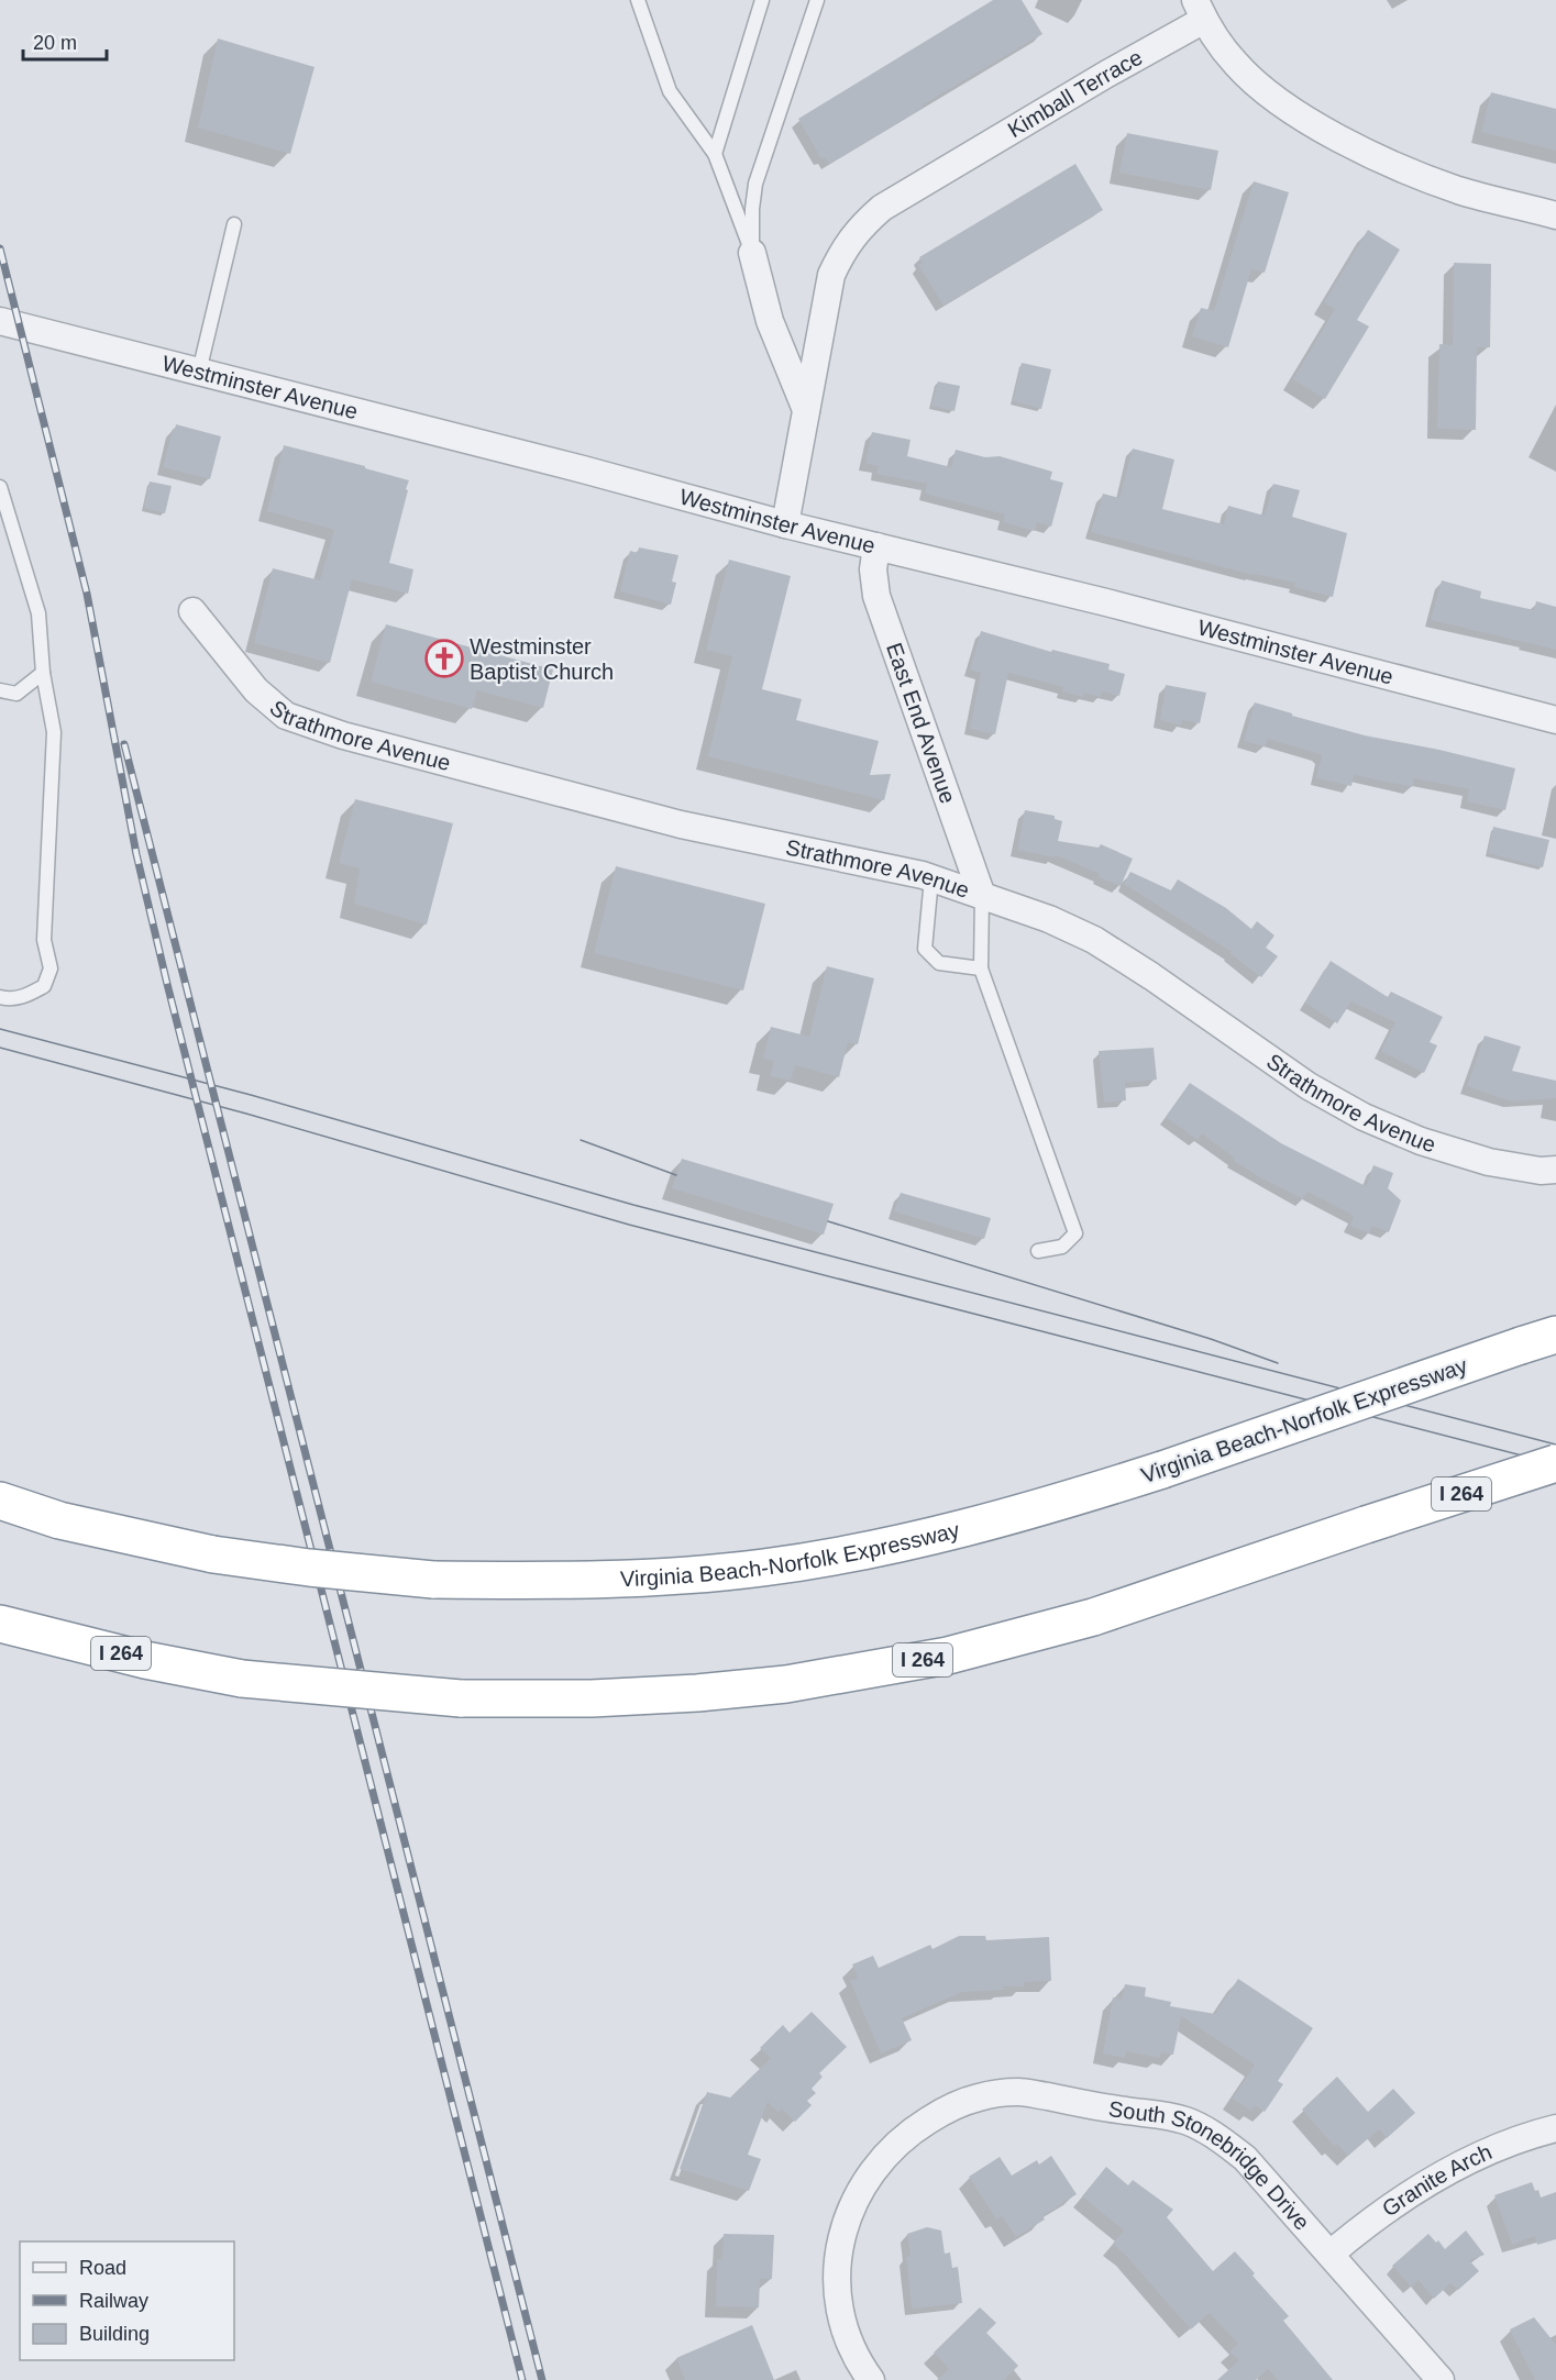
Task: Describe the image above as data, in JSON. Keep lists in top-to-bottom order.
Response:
{
  "streets": {
    "highway": ["Virginia Beach-Norfolk Expressway", "I 264"],
    "street": [
      "Kimball Terrace",
      "Westminster Avenue",
      "East End Avenue",
      "Strathmore Avenue",
      "South Stonebridge Drive",
      "Granite Arch"
    ]
  },
  "crossings": [
    ["Kimball Terrace", "Westminster Avenue"],
    ["Westminster Avenue", "East End Avenue"],
    ["East End Avenue", "Strathmore Avenue"],
    ["South Stonebridge Drive", "Granite Arch"]
  ],
  "places": {
    "church": ["Westminster Baptist Church"]
  },
  "legend": ["Road", "Railway", "Building"],
  "scale_bar": "20 m"
}
